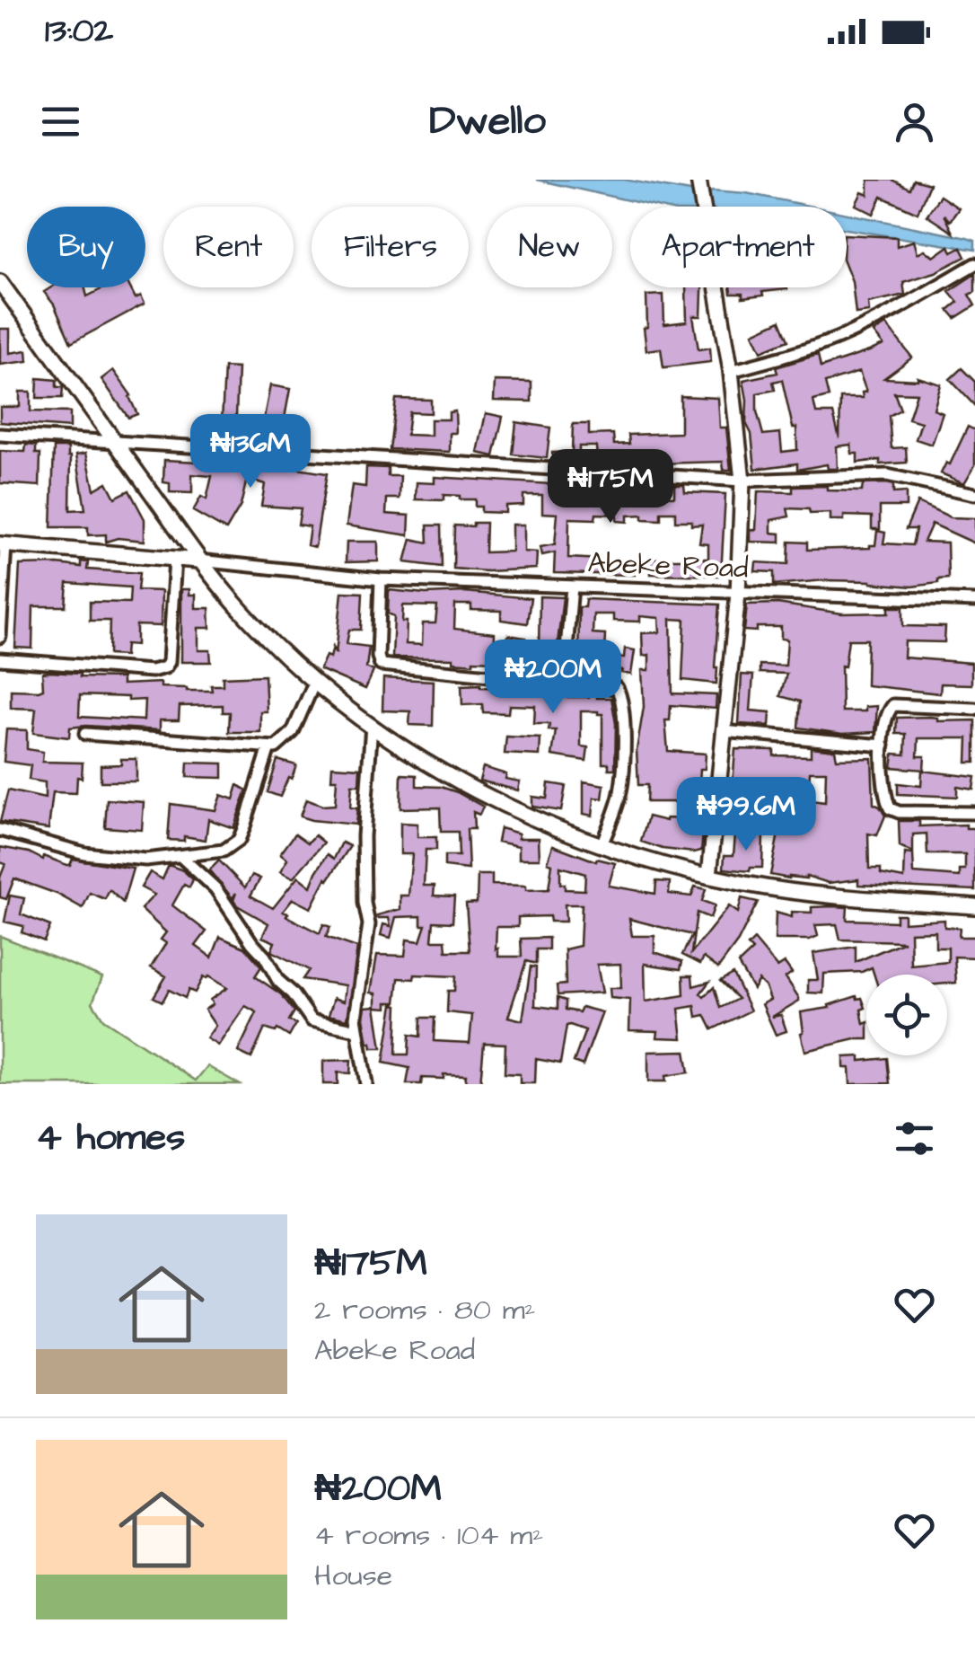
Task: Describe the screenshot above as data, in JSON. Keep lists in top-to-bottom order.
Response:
{
  "streets": {
    "street": ["Abeke Road"]
  },
  "page": {
    "status": "13:02",
    "header": "Dwello",
    "chip": [
      "Buy",
      "Rent",
      "Filters",
      "New",
      "Apartment"
    ],
    "price": [
      "₦136M",
      "₦175M",
      "₦200M",
      "₦99.6M"
    ],
    "heading": "4 homes",
    "list": [
      {
        "name": "₦175M",
        "note": "2 rooms · 80 m² · Abeke Road"
      },
      {
        "name": "₦200M",
        "note": "4 rooms · 104 m² · House"
      }
    ]
  }
}
